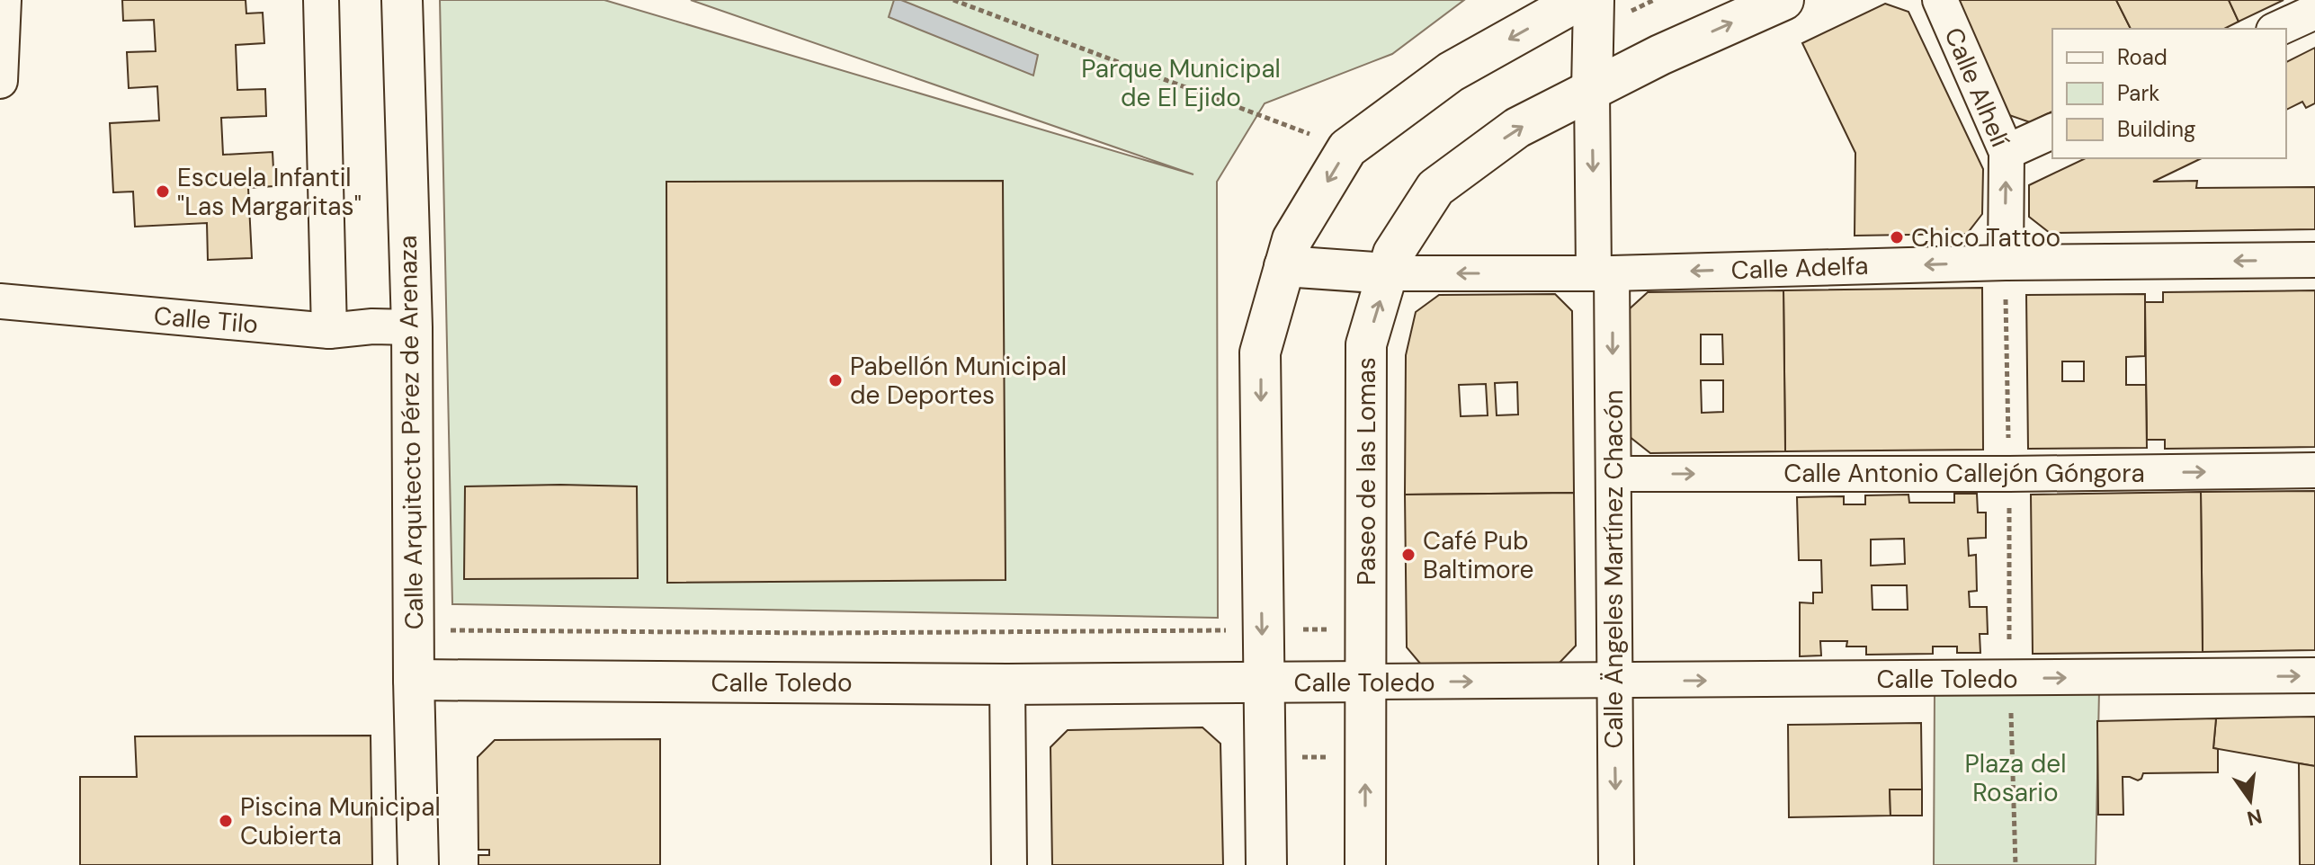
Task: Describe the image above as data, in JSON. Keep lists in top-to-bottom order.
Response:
{
  "streets": {
    "main road": [
      "Calle Adelfa",
      "Calle Arquitecto Pérez de Arenaza",
      "Paseo de las Lomas",
      "Calle Toledo"
    ],
    "street": [
      "Calle Alhelí",
      "Calle Tilo",
      "Calle Antonio Callejón Góngora",
      "Calle Ängeles Martínez Chacón"
    ]
  },
  "crossings": [
    ["Calle Alhelí", "Calle Adelfa"],
    ["Calle Adelfa", "Paseo de las Lomas"],
    ["Calle Adelfa", "Calle Ängeles Martínez Chacón"],
    ["Calle Tilo", "Calle Arquitecto Pérez de Arenaza"],
    ["Calle Arquitecto Pérez de Arenaza", "Calle Toledo"],
    ["Paseo de las Lomas", "Calle Ängeles Martínez Chacón"],
    ["Paseo de las Lomas", "Calle Toledo"],
    ["Calle Antonio Callejón Góngora", "Calle Ängeles Martínez Chacón"],
    ["Calle Ängeles Martínez Chacón", "Calle Toledo"]
  ],
  "one_way": [
    "Calle Alhelí",
    "Calle Adelfa",
    "Calle Antonio Callejón Góngora",
    "Calle Ängeles Martínez Chacón",
    "Calle Toledo"
  ],
  "parks": ["Parque Municipal de El Ejido", "Plaza del Rosario"],
  "places": [
    "Escuela Infantil \"Las Margaritas\"",
    "Chico Tattoo",
    "Pabellón Municipal de Deportes",
    "Café Pub Baltimore",
    "Piscina Municipal Cubierta"
  ],
  "legend": ["Road", "Park", "Building"],
  "north": "bottom"
}
